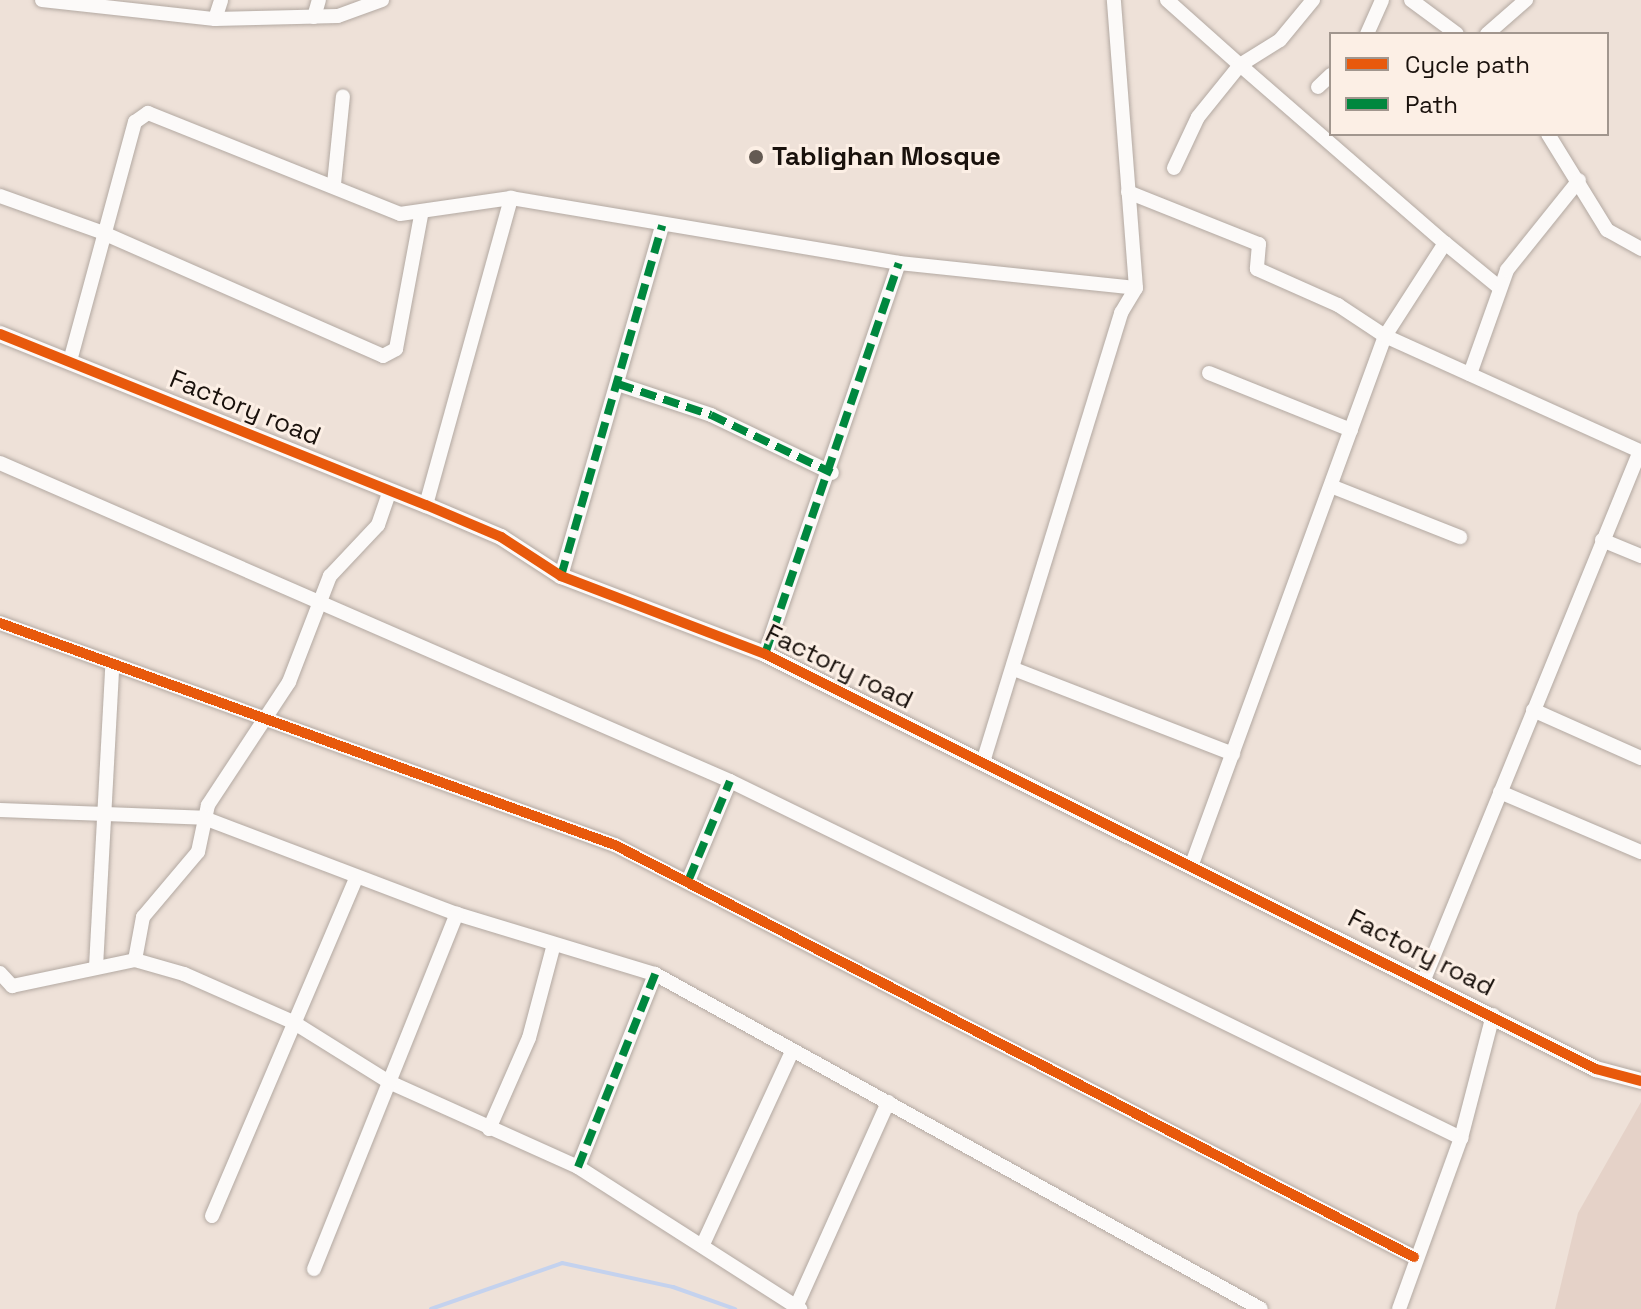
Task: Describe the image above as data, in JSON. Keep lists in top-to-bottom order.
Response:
{
  "streets": {
    "street": ["Factory road"]
  },
  "places": ["Tablighan Mosque"],
  "legend": ["Cycle path", "Path"]
}
